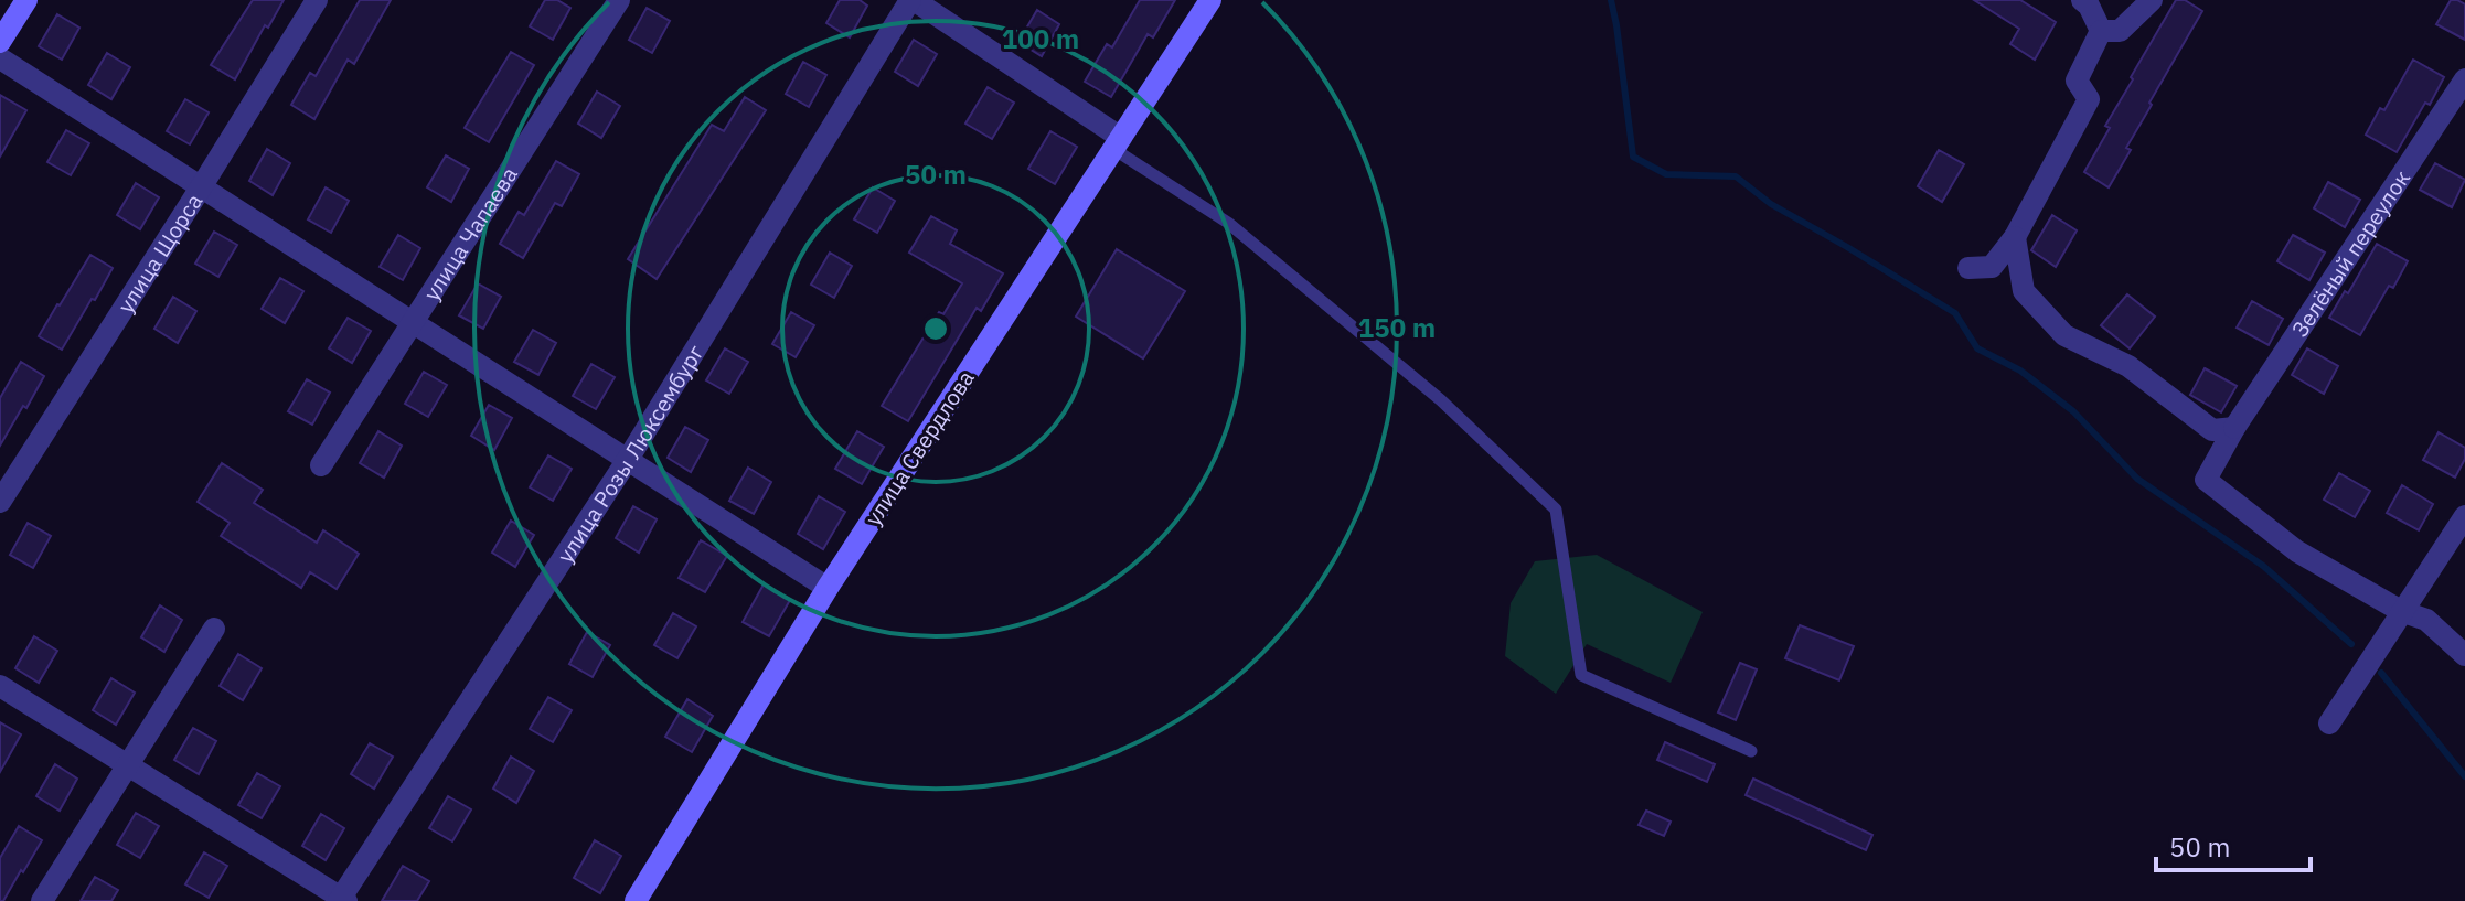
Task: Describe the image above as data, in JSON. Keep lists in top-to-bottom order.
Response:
{
  "streets": {
    "street": [
      "улица Чапаева",
      "улица Щорса",
      "Зелёный переулок",
      "улица Свердлова",
      "улица Розы Люксембург"
    ]
  },
  "scale_bar": "50 m",
  "rings": ["100 m", "50 m", "150 m"]
}
